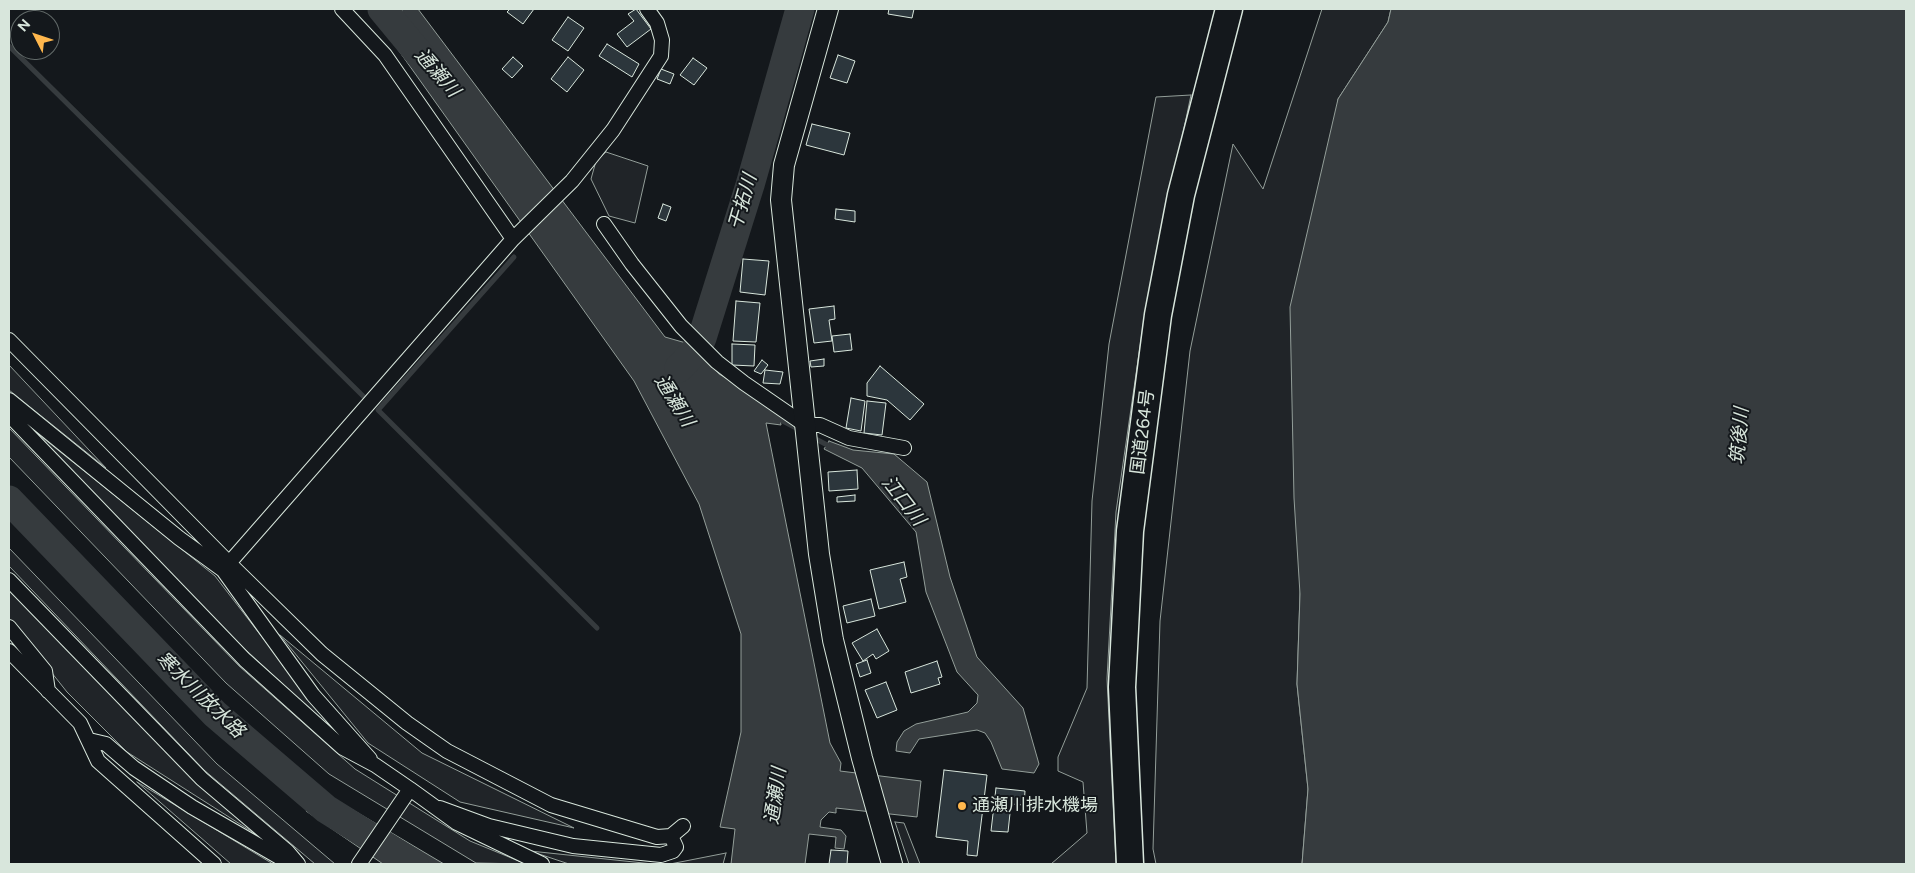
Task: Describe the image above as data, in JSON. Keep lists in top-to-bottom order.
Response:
{
  "streets": {
    "highway": ["国道264号"]
  },
  "water": [
    "通瀬川",
    "干拓川",
    "筑後川",
    "江口川",
    "寒水川放水路"
  ],
  "places": ["通瀬川排水機場"],
  "north": "top left"
}
